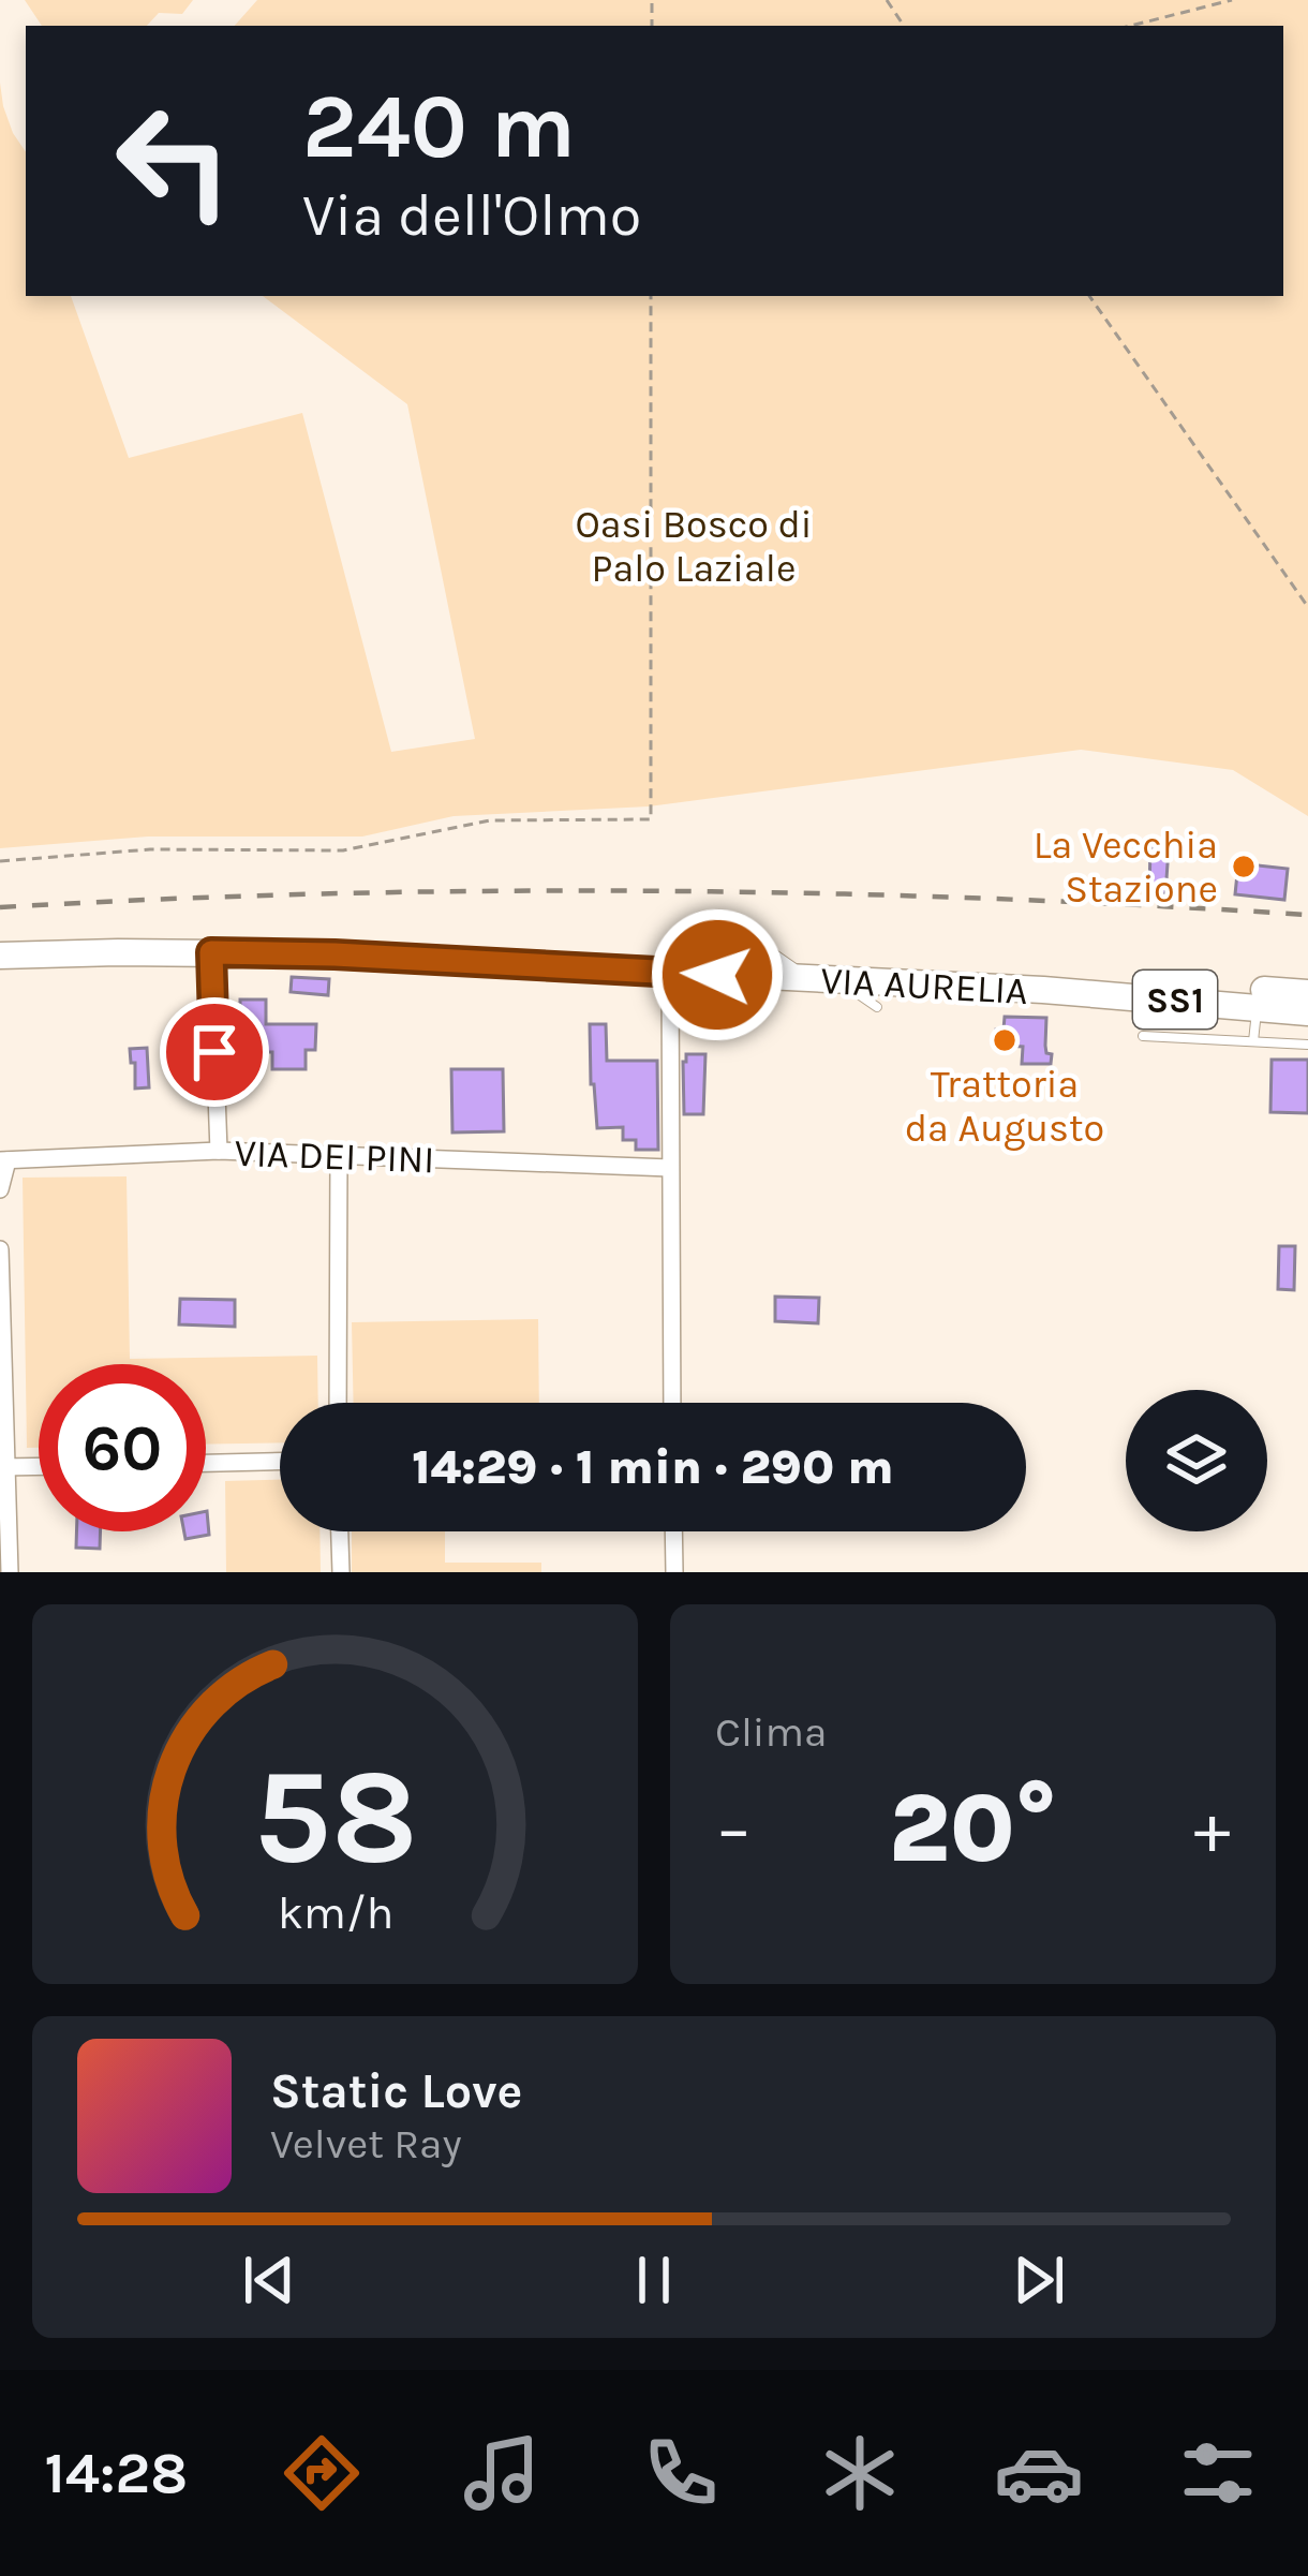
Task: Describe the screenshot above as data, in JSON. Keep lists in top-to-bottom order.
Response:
{
  "streets": {
    "main road": ["VIA AURELIA", "SS1"],
    "street": ["VIA DEI PINI"]
  },
  "parks": ["Oasi Bosco di Palo Laziale"],
  "places": ["La Vecchia Stazione", "Trattoria da Augusto"],
  "page": {
    "turn": ["240 m", "Via dell'Olmo"],
    "limit": "60",
    "trip": "14:29 · 1 min · 290 m",
    "tile": "Clima",
    "heat": ["−", "20°", "+"],
    "song": ["Static Love", "Velvet Ray"],
    "tabs": "14:28",
    "gauge": ["58", "km/h"]
  }
}
